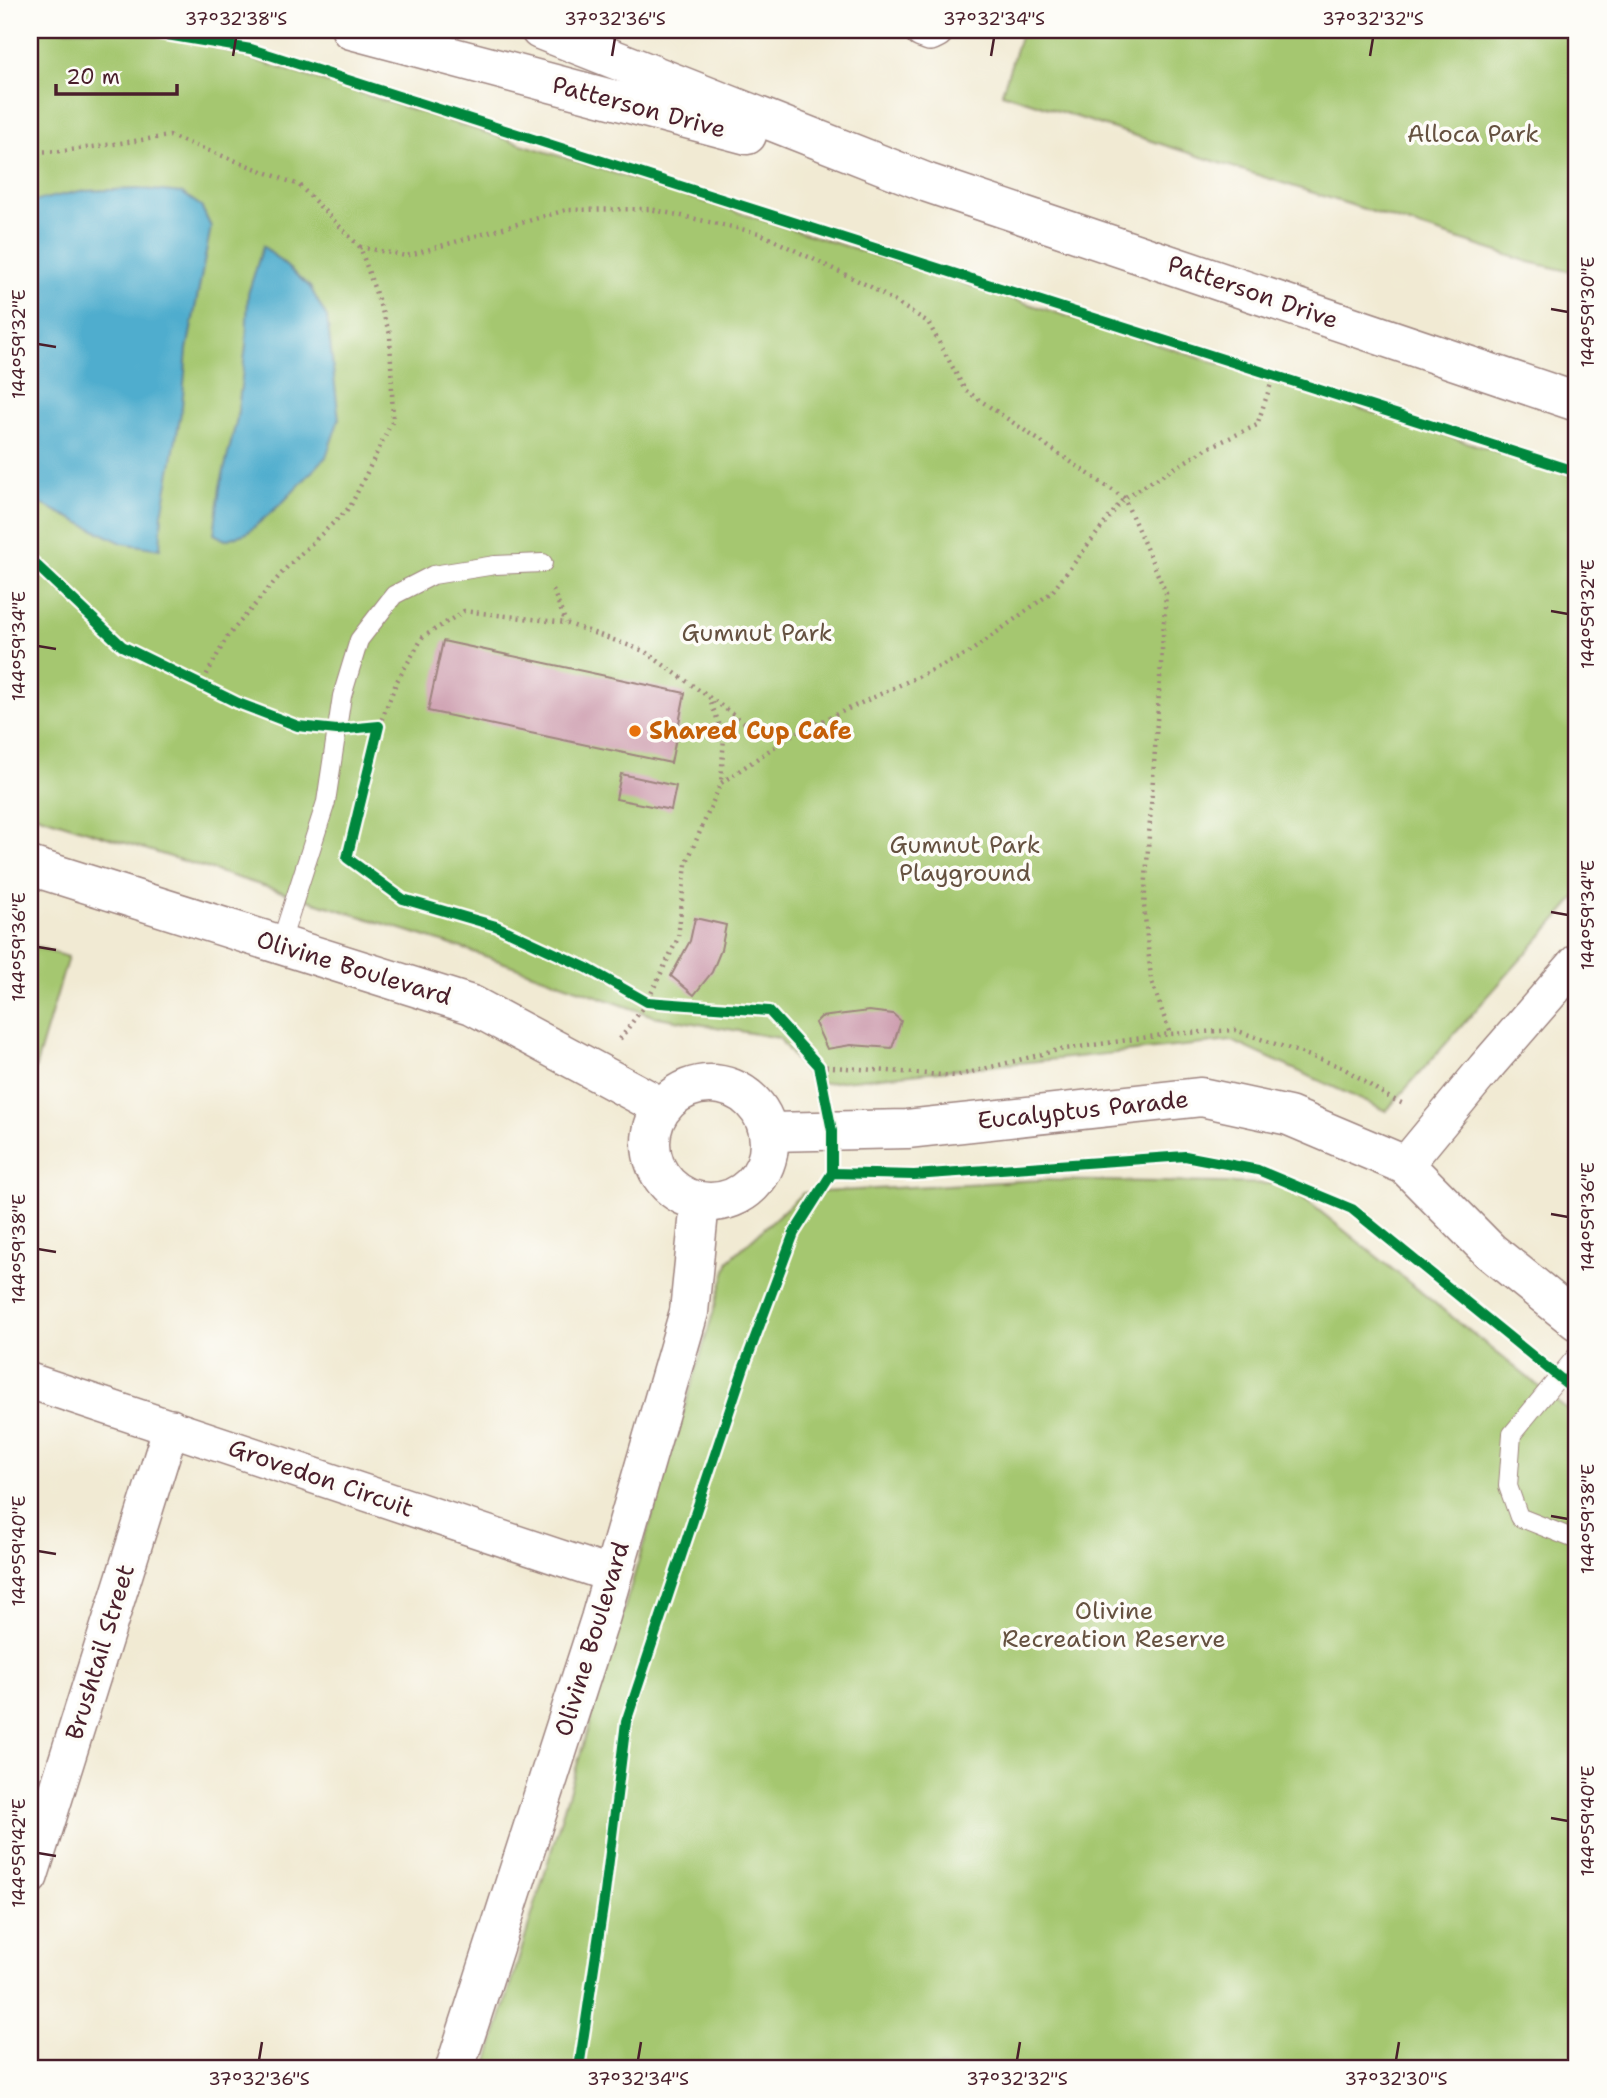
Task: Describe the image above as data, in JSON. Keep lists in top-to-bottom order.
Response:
{
  "streets": {
    "street": [
      "Patterson Drive",
      "Olivine Boulevard",
      "Eucalyptus Parade",
      "Grovedon Circuit",
      "Brushtail Street"
    ]
  },
  "crossings": [
    ["Olivine Boulevard", "Eucalyptus Parade"],
    ["Olivine Boulevard", "Grovedon Circuit"],
    ["Grovedon Circuit", "Brushtail Street"]
  ],
  "parks": [
    "Alloca Park",
    "Gumnut Park",
    "Gumnut Park Playground",
    "Olivine Recreation Reserve"
  ],
  "places": ["Shared Cup Cafe"],
  "scale_bar": "20 m",
  "coordinates": [
    "37°32'38\"S",
    "37°32'36\"S",
    "37°32'34\"S",
    "37°32'32\"S",
    "144°59'30\"E",
    "144°59'32\"E",
    "144°59'34\"E",
    "144°59'36\"E",
    "144°59'38\"E",
    "144°59'40\"E",
    "144°59'42\"E",
    "37°32'30\"S"
  ]
}
